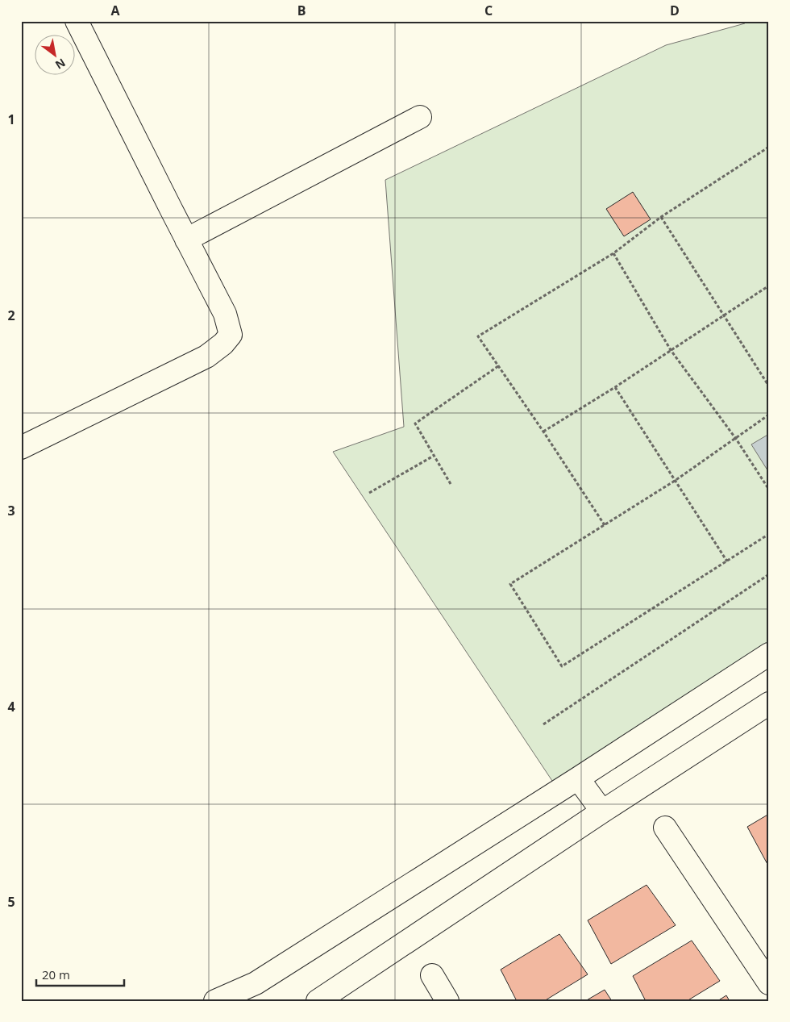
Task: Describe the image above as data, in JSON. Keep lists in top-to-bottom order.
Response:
{
  "scale_bar": "20 m",
  "north": "bottom right",
  "grid": {
    "columns": [
      "A",
      "B",
      "C",
      "D"
    ],
    "rows": [
      "1",
      "2",
      "3",
      "4",
      "5"
    ]
  }
}
